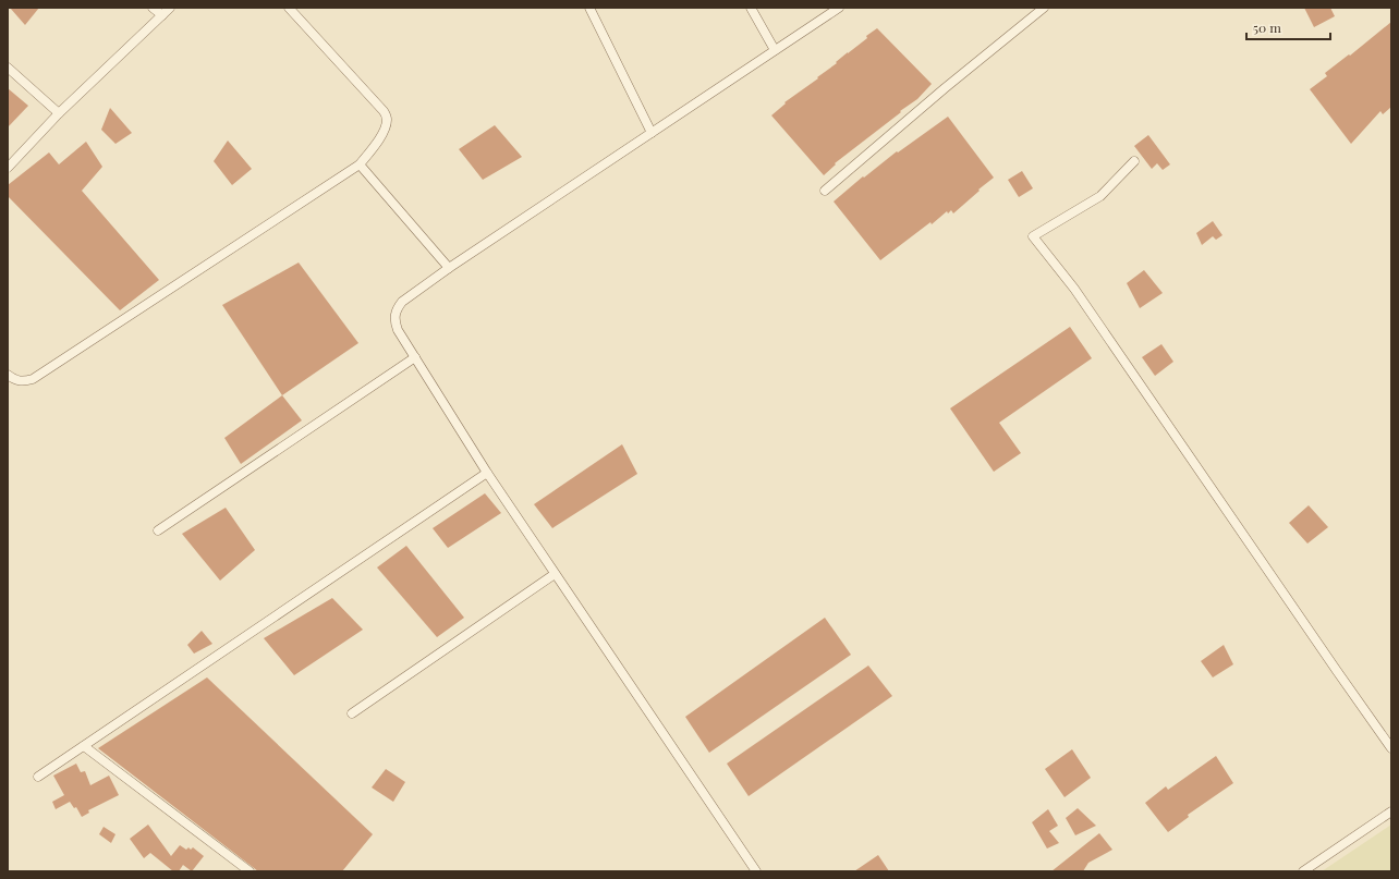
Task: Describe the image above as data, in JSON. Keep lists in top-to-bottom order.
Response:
{
  "scale_bar": "50 m"
}
